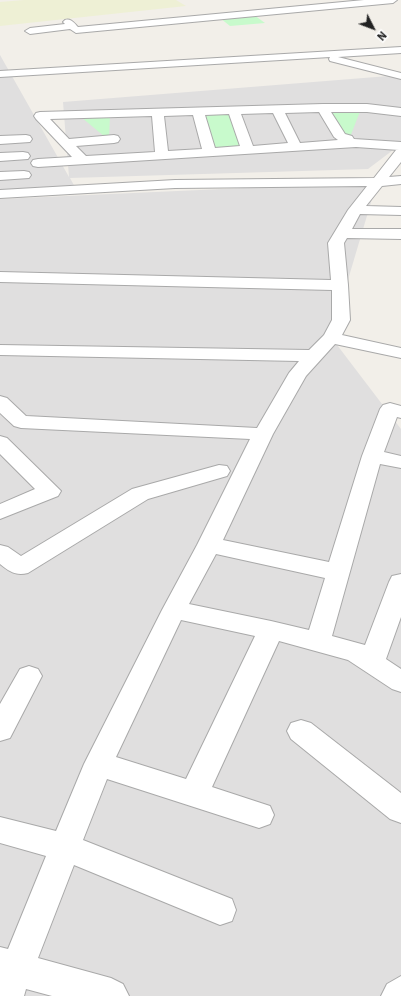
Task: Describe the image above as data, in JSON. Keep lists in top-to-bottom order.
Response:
{
  "north": "bottom right"
}
